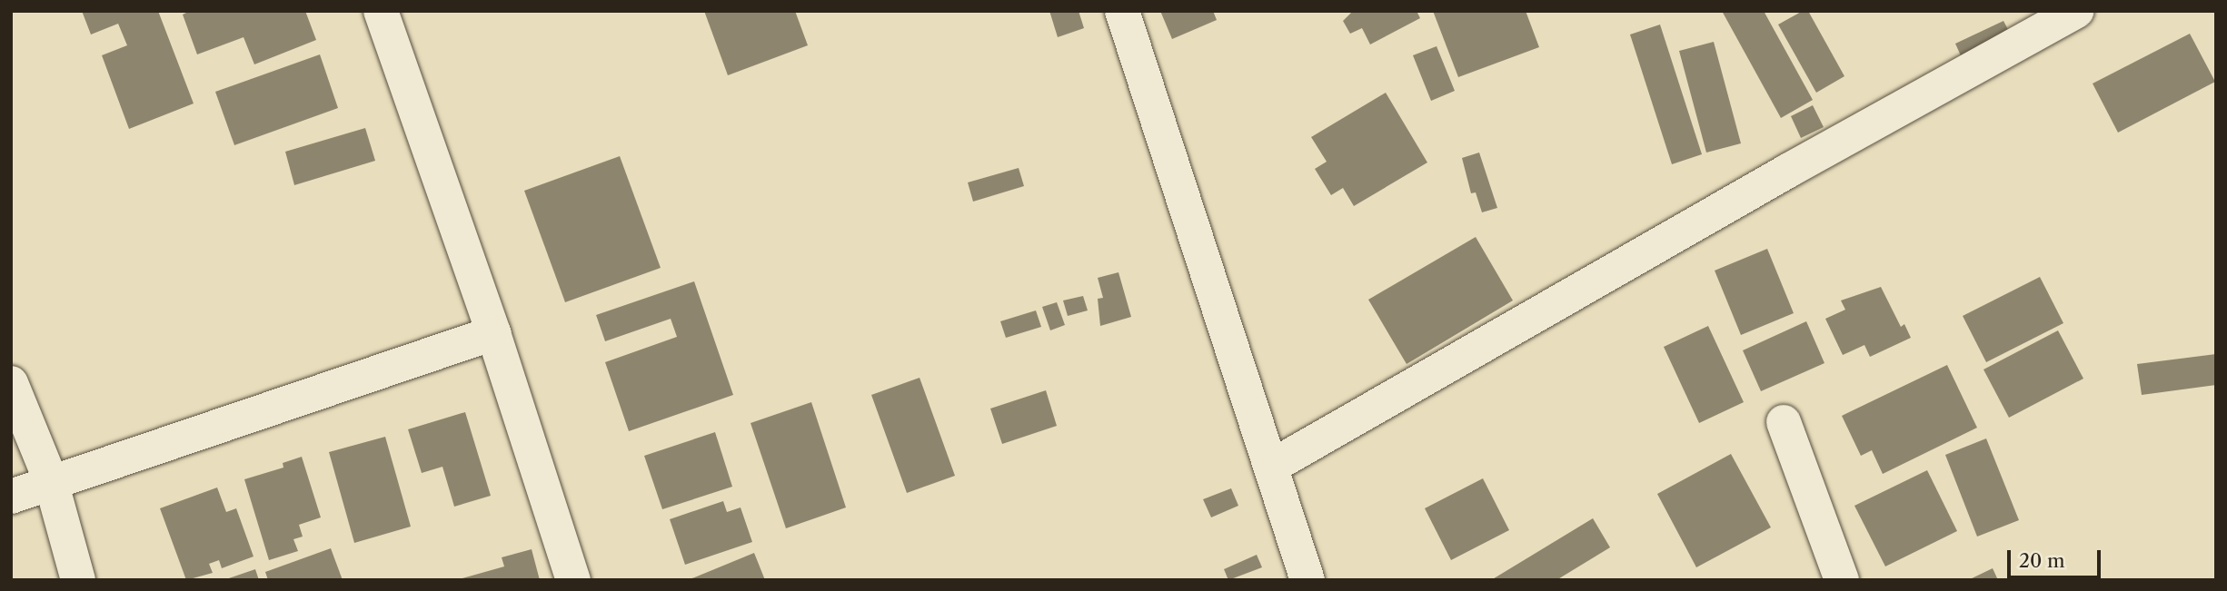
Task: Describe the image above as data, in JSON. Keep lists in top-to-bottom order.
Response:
{
  "scale_bar": "20 m"
}
